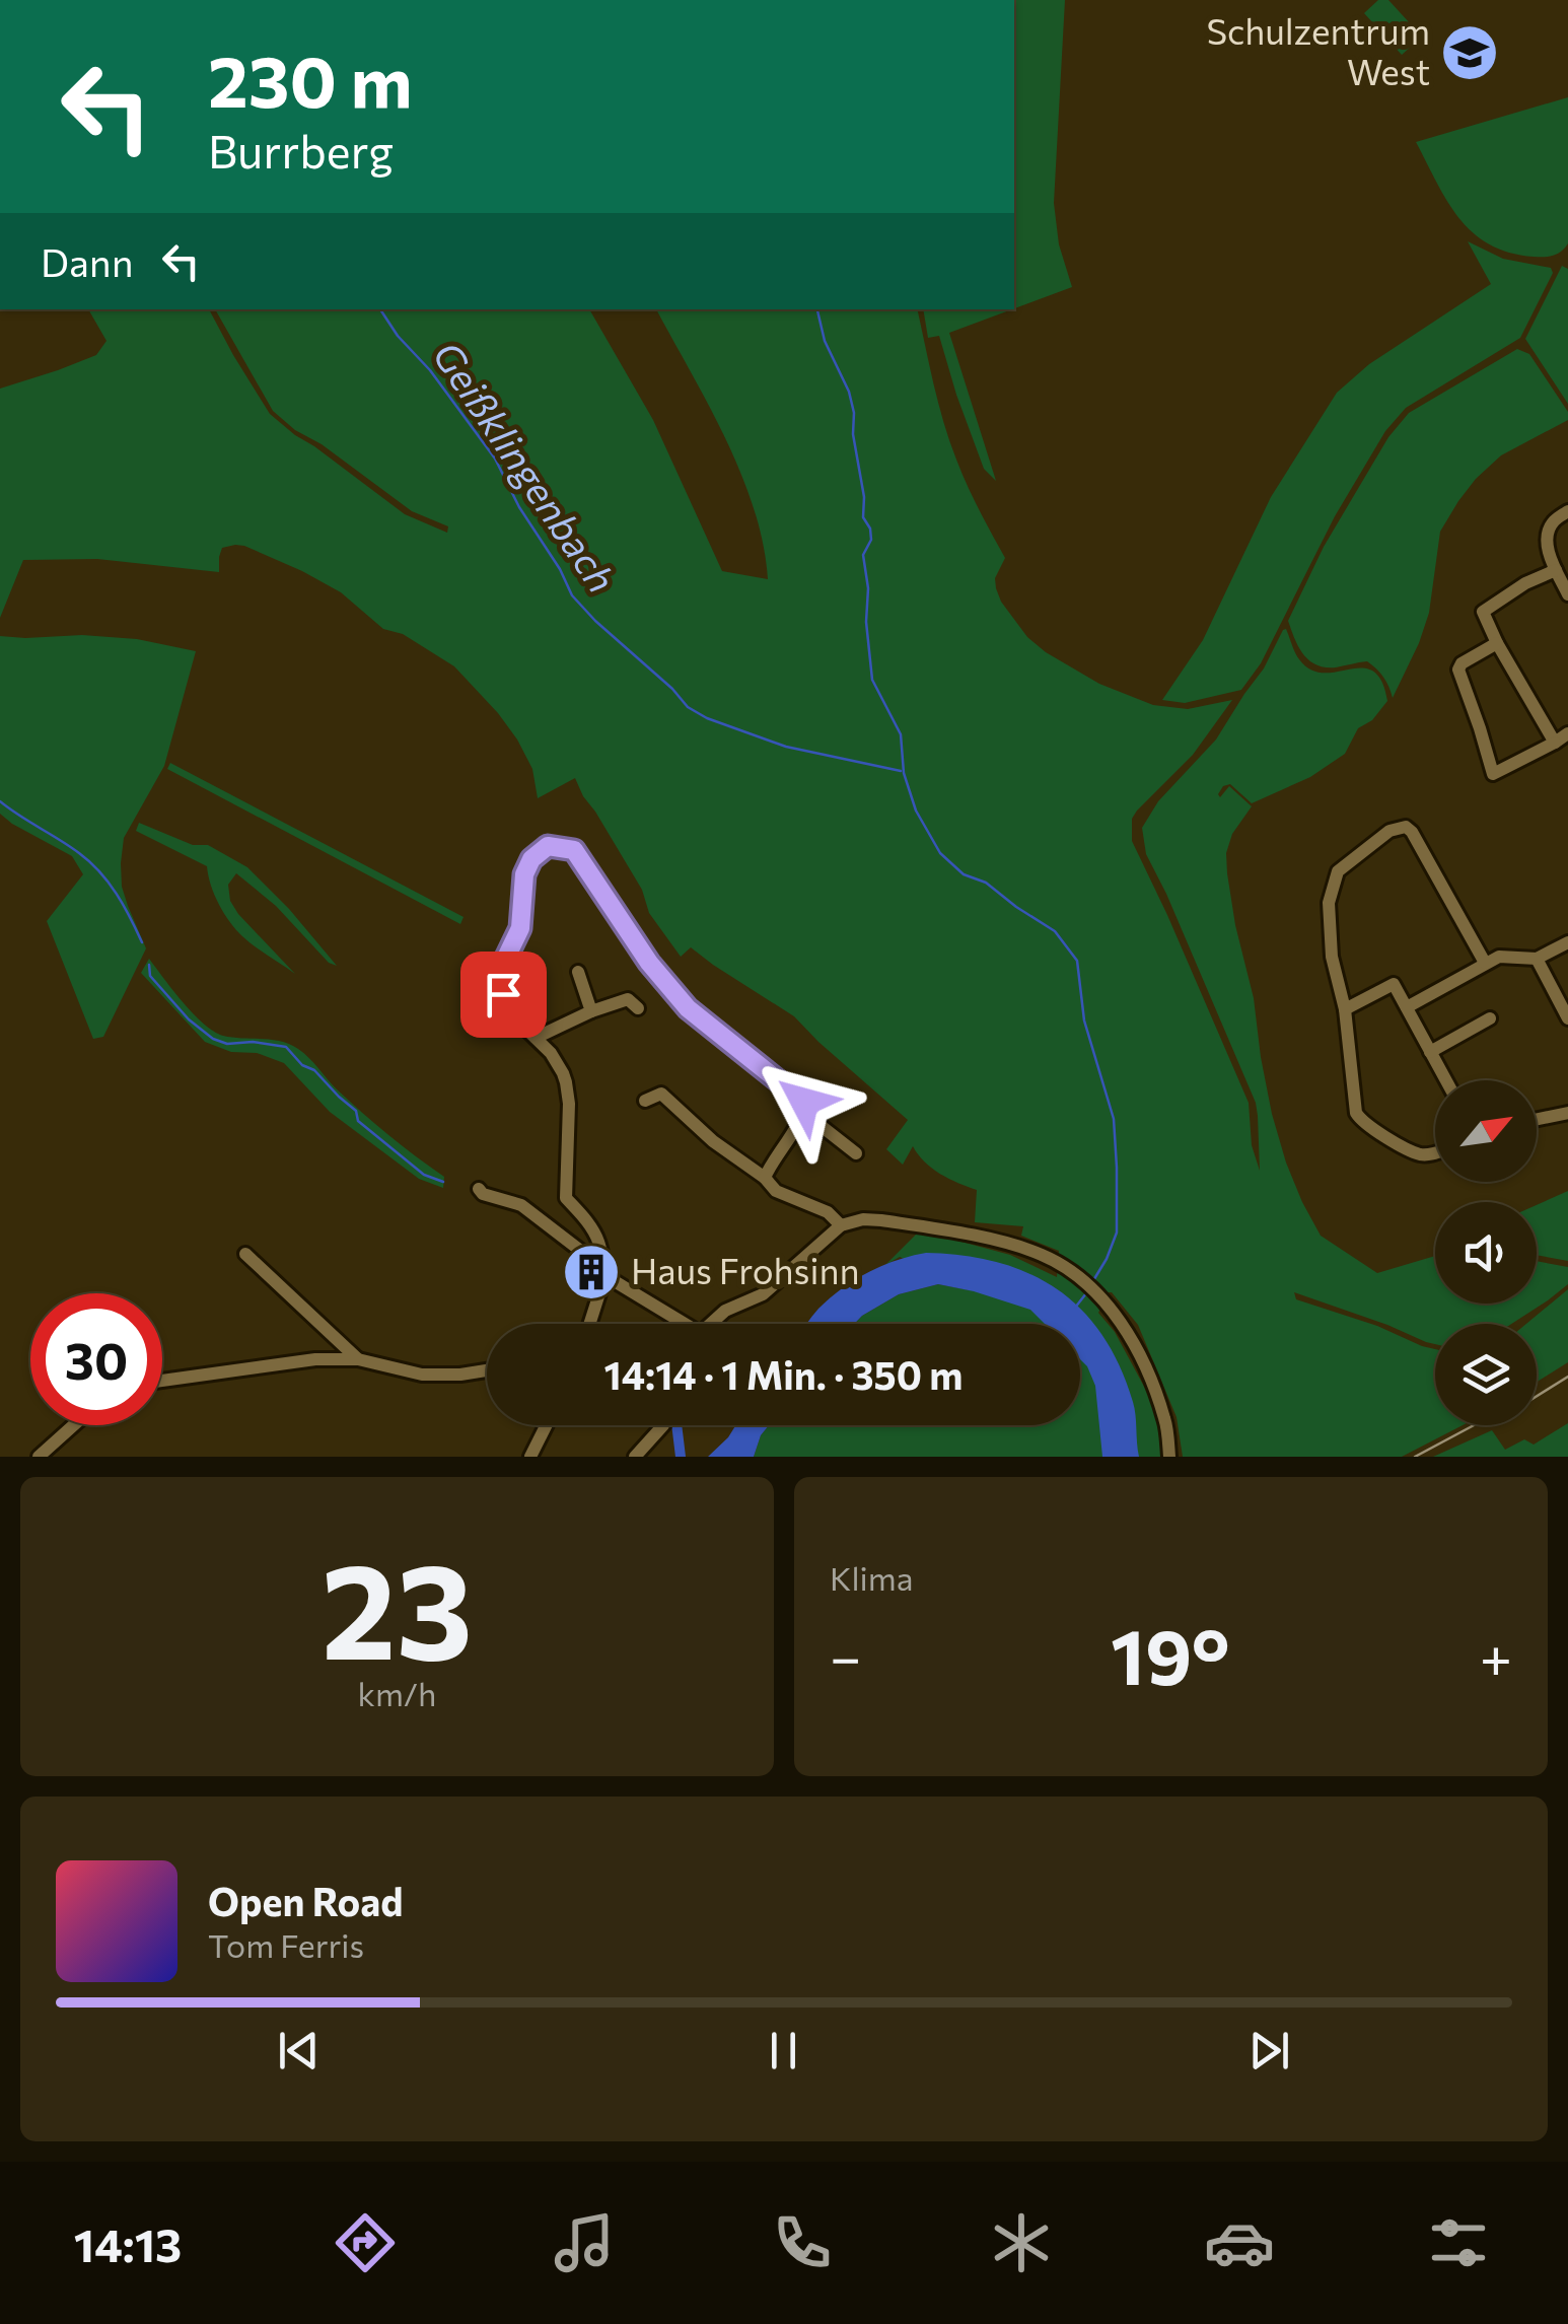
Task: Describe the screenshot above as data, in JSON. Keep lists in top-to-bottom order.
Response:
{
  "water": ["Geißklingenbach"],
  "places": {
    "school or university": ["Schulzentrum West"],
    "building": ["Haus Frohsinn"]
  },
  "north": "top right",
  "page": {
    "turn": ["230 m", "Burrberg"],
    "then": "Dann",
    "limit": "30",
    "trip": "14:14 · 1 Min. · 350 m",
    "tile": [
      ["23", "km/h"],
      "Klima"
    ],
    "heat": ["−", "19°", "+"],
    "song": ["Open Road", "Tom Ferris"],
    "tabs": "14:13"
  }
}
